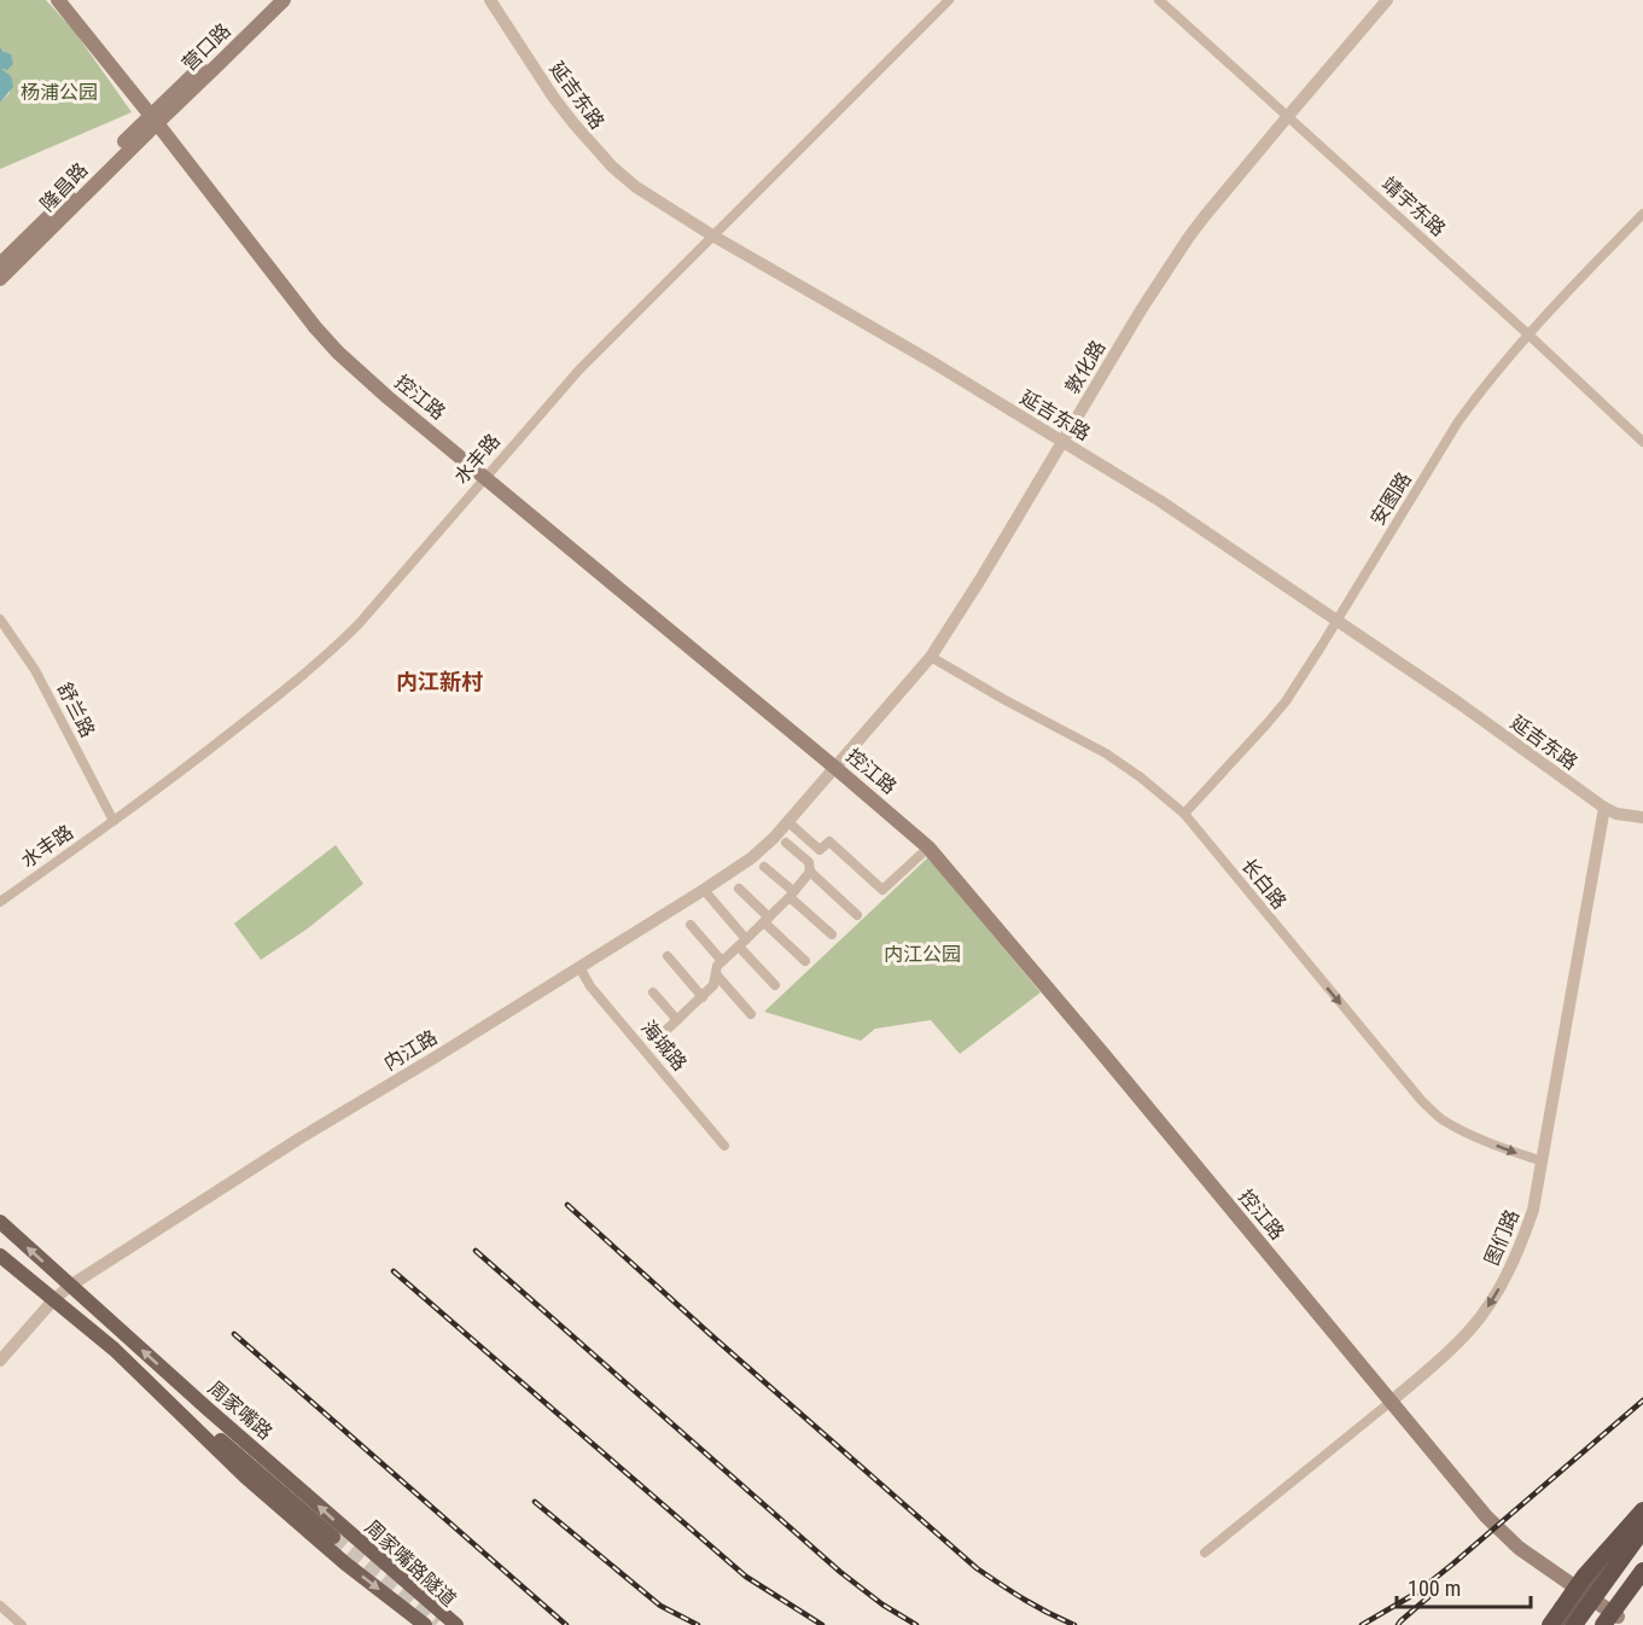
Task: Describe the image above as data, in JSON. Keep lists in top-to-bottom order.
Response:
{
  "streets": {
    "main road": [
      "营口路",
      "隆昌路",
      "控江路",
      "周家嘴路",
      "周家嘴路隧道"
    ],
    "street": [
      "延吉东路",
      "靖宇东路",
      "敦化路",
      "水丰路",
      "安图路",
      "舒兰路",
      "长白路",
      "海城路",
      "内江路",
      "图们路"
    ]
  },
  "crossings": [
    ["营口路", "隆昌路"],
    ["营口路", "控江路"],
    ["延吉东路", "敦化路"],
    ["延吉东路", "水丰路"],
    ["延吉东路", "安图路"],
    ["延吉东路", "图们路"],
    ["隆昌路", "控江路"],
    ["靖宇东路", "敦化路"],
    ["靖宇东路", "安图路"],
    ["敦化路", "控江路"],
    ["敦化路", "长白路"],
    ["敦化路", "内江路"],
    ["控江路", "水丰路"],
    ["控江路", "内江路"],
    ["控江路", "图们路"],
    ["水丰路", "舒兰路"],
    ["安图路", "长白路"],
    ["长白路", "图们路"],
    ["海城路", "内江路"],
    ["内江路", "周家嘴路"],
    ["周家嘴路", "周家嘴路隧道"]
  ],
  "one_way": ["长白路"],
  "districts": ["内江新村"],
  "parks": ["杨浦公园", "内江公园"],
  "scale_bar": "100 m"
}
